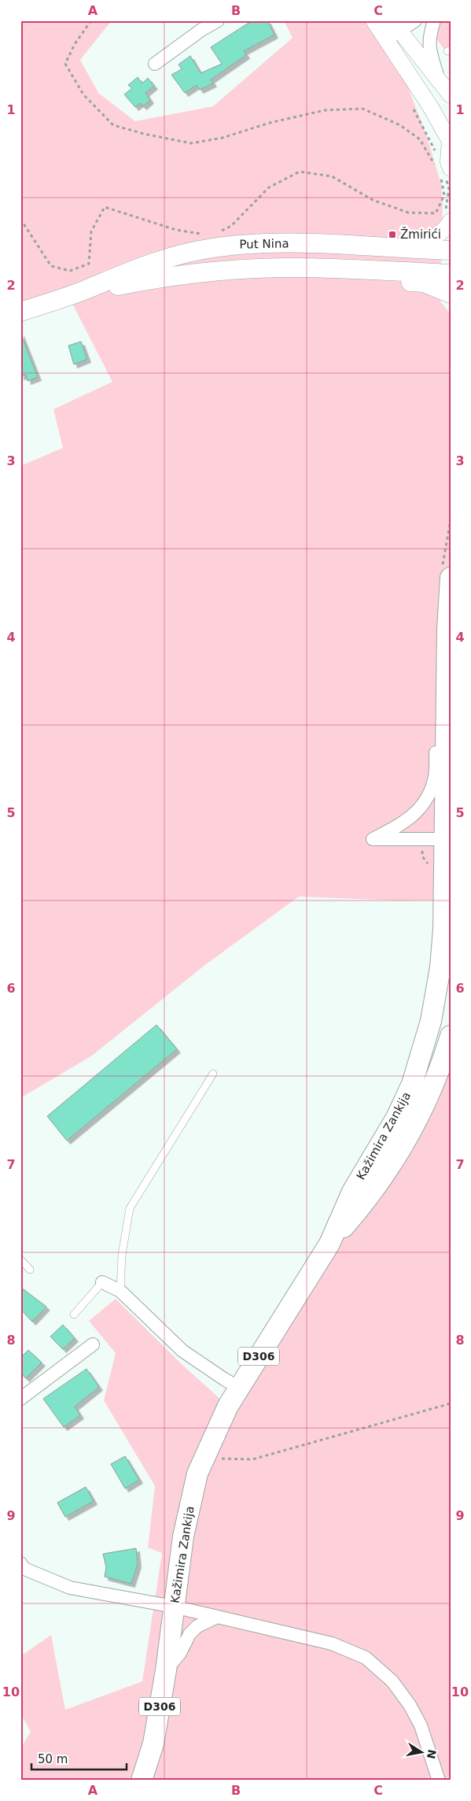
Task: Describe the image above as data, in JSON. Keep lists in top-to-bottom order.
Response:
{
  "streets": {
    "main road": ["Put Nina", "Kažimira Zankija", "D306"]
  },
  "places": {
    "transit": ["Žmirići"]
  },
  "scale_bar": "50 m",
  "north": "right",
  "grid": {
    "columns": ["A", "B", "C"],
    "rows": [
      "1",
      "2",
      "3",
      "4",
      "5",
      "6",
      "7",
      "8",
      "9",
      "10"
    ]
  }
}
